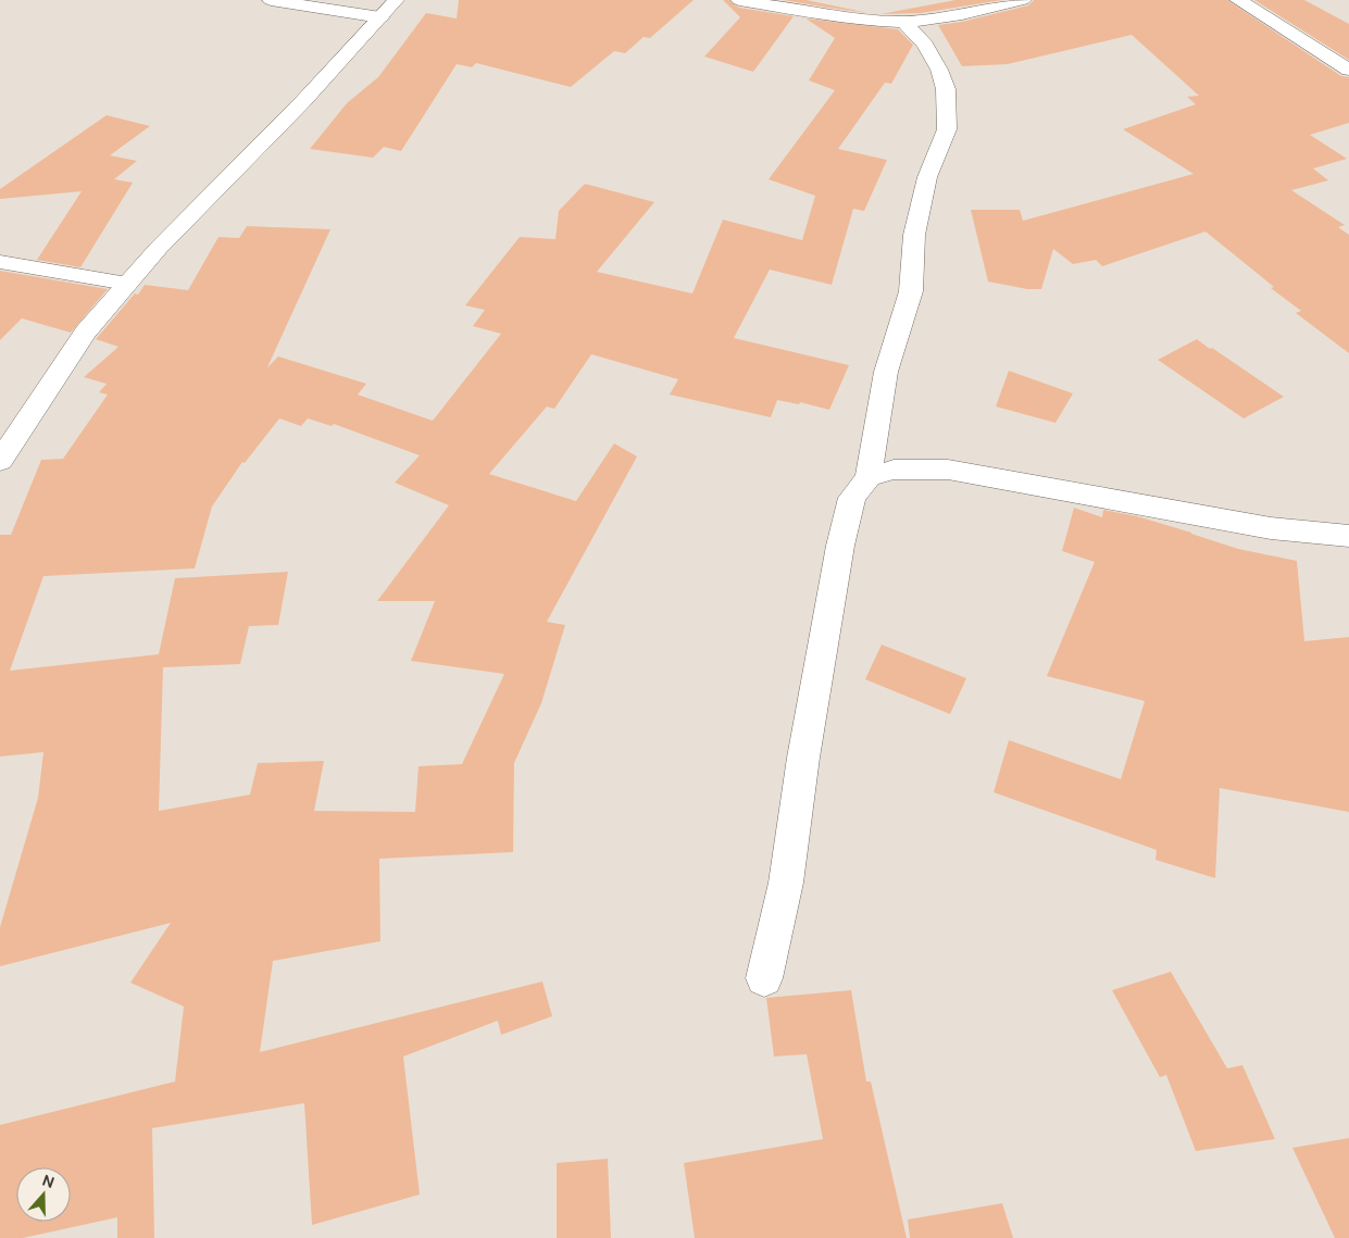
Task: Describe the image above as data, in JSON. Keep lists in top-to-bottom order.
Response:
{
  "north": "top"
}
